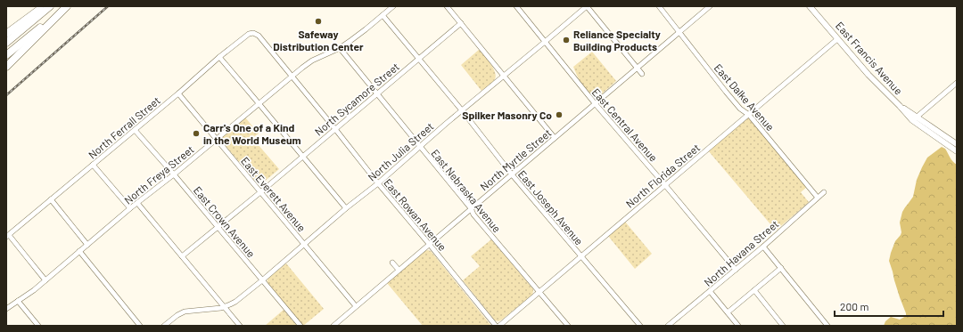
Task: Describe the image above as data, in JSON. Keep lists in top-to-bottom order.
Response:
{
  "streets": {
    "main road": ["East Francis Avenue"],
    "street": [
      "East Dalke Avenue",
      "North Sycamore Street",
      "East Central Avenue",
      "North Ferrall Street",
      "North Julia Street",
      "North Myrtle Street",
      "North Freya Street",
      "North Florida Street",
      "East Nebraska Avenue",
      "East Everett Avenue",
      "East Joseph Avenue",
      "East Rowan Avenue",
      "East Crown Avenue",
      "North Havana Street"
    ]
  },
  "crossings": [
    ["East Francis Avenue", "North Florida Street"],
    ["East Dalke Avenue", "North Myrtle Street"],
    ["East Dalke Avenue", "North Florida Street"],
    ["East Dalke Avenue", "North Havana Street"],
    ["North Sycamore Street", "East Nebraska Avenue"],
    ["North Sycamore Street", "East Everett Avenue"],
    ["North Sycamore Street", "East Joseph Avenue"],
    ["North Sycamore Street", "East Rowan Avenue"],
    ["North Sycamore Street", "East Crown Avenue"],
    ["East Central Avenue", "North Julia Street"],
    ["East Central Avenue", "North Myrtle Street"],
    ["East Central Avenue", "North Florida Street"],
    ["East Central Avenue", "North Havana Street"],
    ["North Ferrall Street", "East Everett Avenue"],
    ["North Ferrall Street", "East Rowan Avenue"],
    ["North Ferrall Street", "East Crown Avenue"],
    ["North Julia Street", "East Nebraska Avenue"],
    ["North Julia Street", "East Everett Avenue"],
    ["North Julia Street", "East Joseph Avenue"],
    ["North Julia Street", "East Rowan Avenue"],
    ["North Julia Street", "East Crown Avenue"],
    ["North Myrtle Street", "East Nebraska Avenue"],
    ["North Myrtle Street", "East Everett Avenue"],
    ["North Myrtle Street", "East Joseph Avenue"],
    ["North Myrtle Street", "East Rowan Avenue"],
    ["North Freya Street", "East Nebraska Avenue"],
    ["North Freya Street", "East Everett Avenue"],
    ["North Freya Street", "East Joseph Avenue"],
    ["North Freya Street", "East Rowan Avenue"],
    ["North Freya Street", "East Crown Avenue"],
    ["North Florida Street", "East Nebraska Avenue"],
    ["North Florida Street", "East Joseph Avenue"]
  ],
  "places": [
    "Safeway Distribution Center",
    "Reliance Specialty Building Products",
    "Spilker Masonry Co",
    "Carr's One of a Kind in the World Museum"
  ],
  "scale_bar": "200 m"
}
